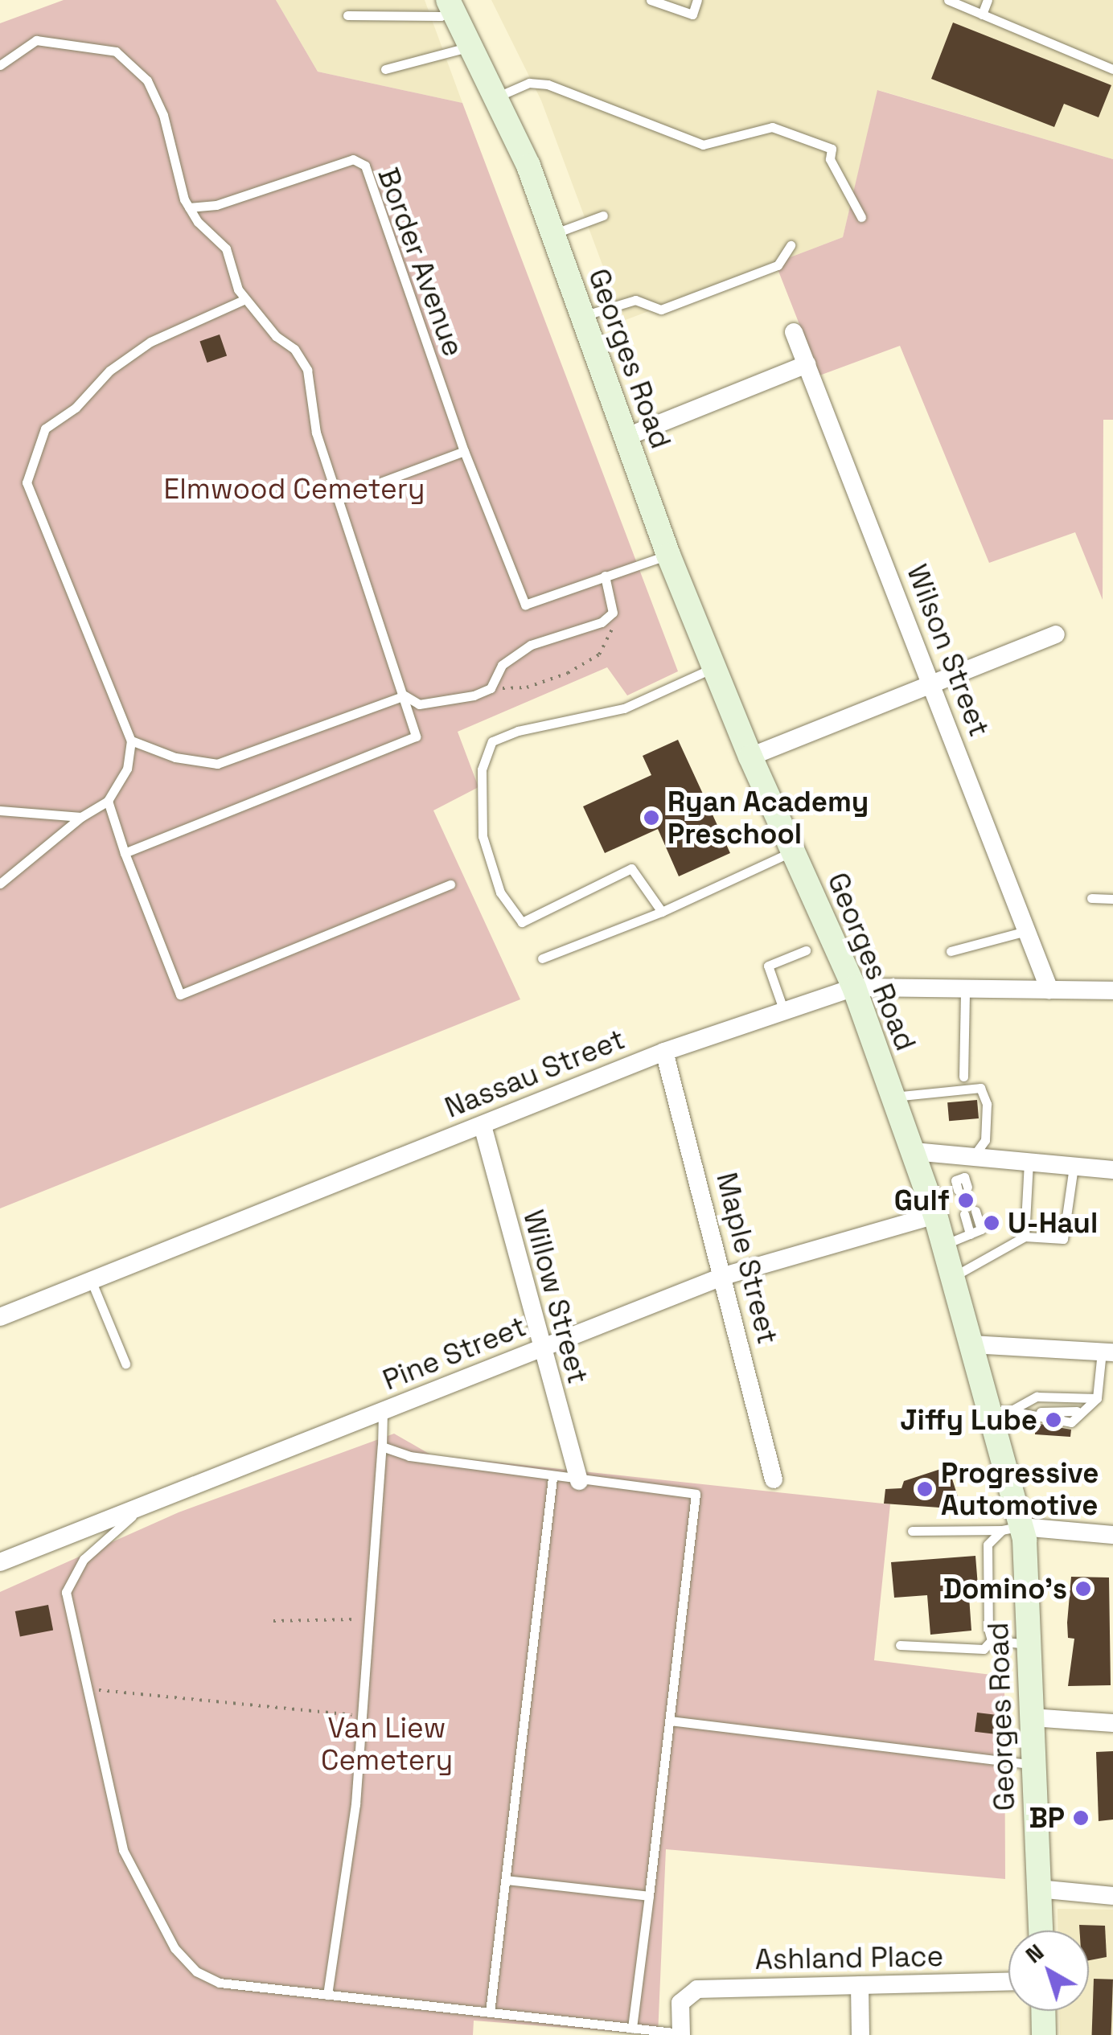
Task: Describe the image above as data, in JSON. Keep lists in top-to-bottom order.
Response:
{
  "streets": {
    "street": [
      "Georges Road",
      "Wilson Street",
      "Nassau Street",
      "Maple Street",
      "Willow Street",
      "Pine Street",
      "Ashland Place"
    ],
    "lane": ["Border Avenue"]
  },
  "crossings": [
    ["Georges Road", "Nassau Street"],
    ["Georges Road", "Pine Street"],
    ["Wilson Street", "Nassau Street"],
    ["Nassau Street", "Maple Street"],
    ["Nassau Street", "Willow Street"],
    ["Maple Street", "Pine Street"],
    ["Willow Street", "Pine Street"]
  ],
  "parks": ["Elmwood Cemetery", "Van Liew Cemetery"],
  "places": [
    "Ryan Academy Preschool",
    "Gulf",
    "U-Haul",
    "Jiffy Lube",
    "Progressive Automotive",
    "Domino's",
    "BP"
  ],
  "north": "top left"
}
